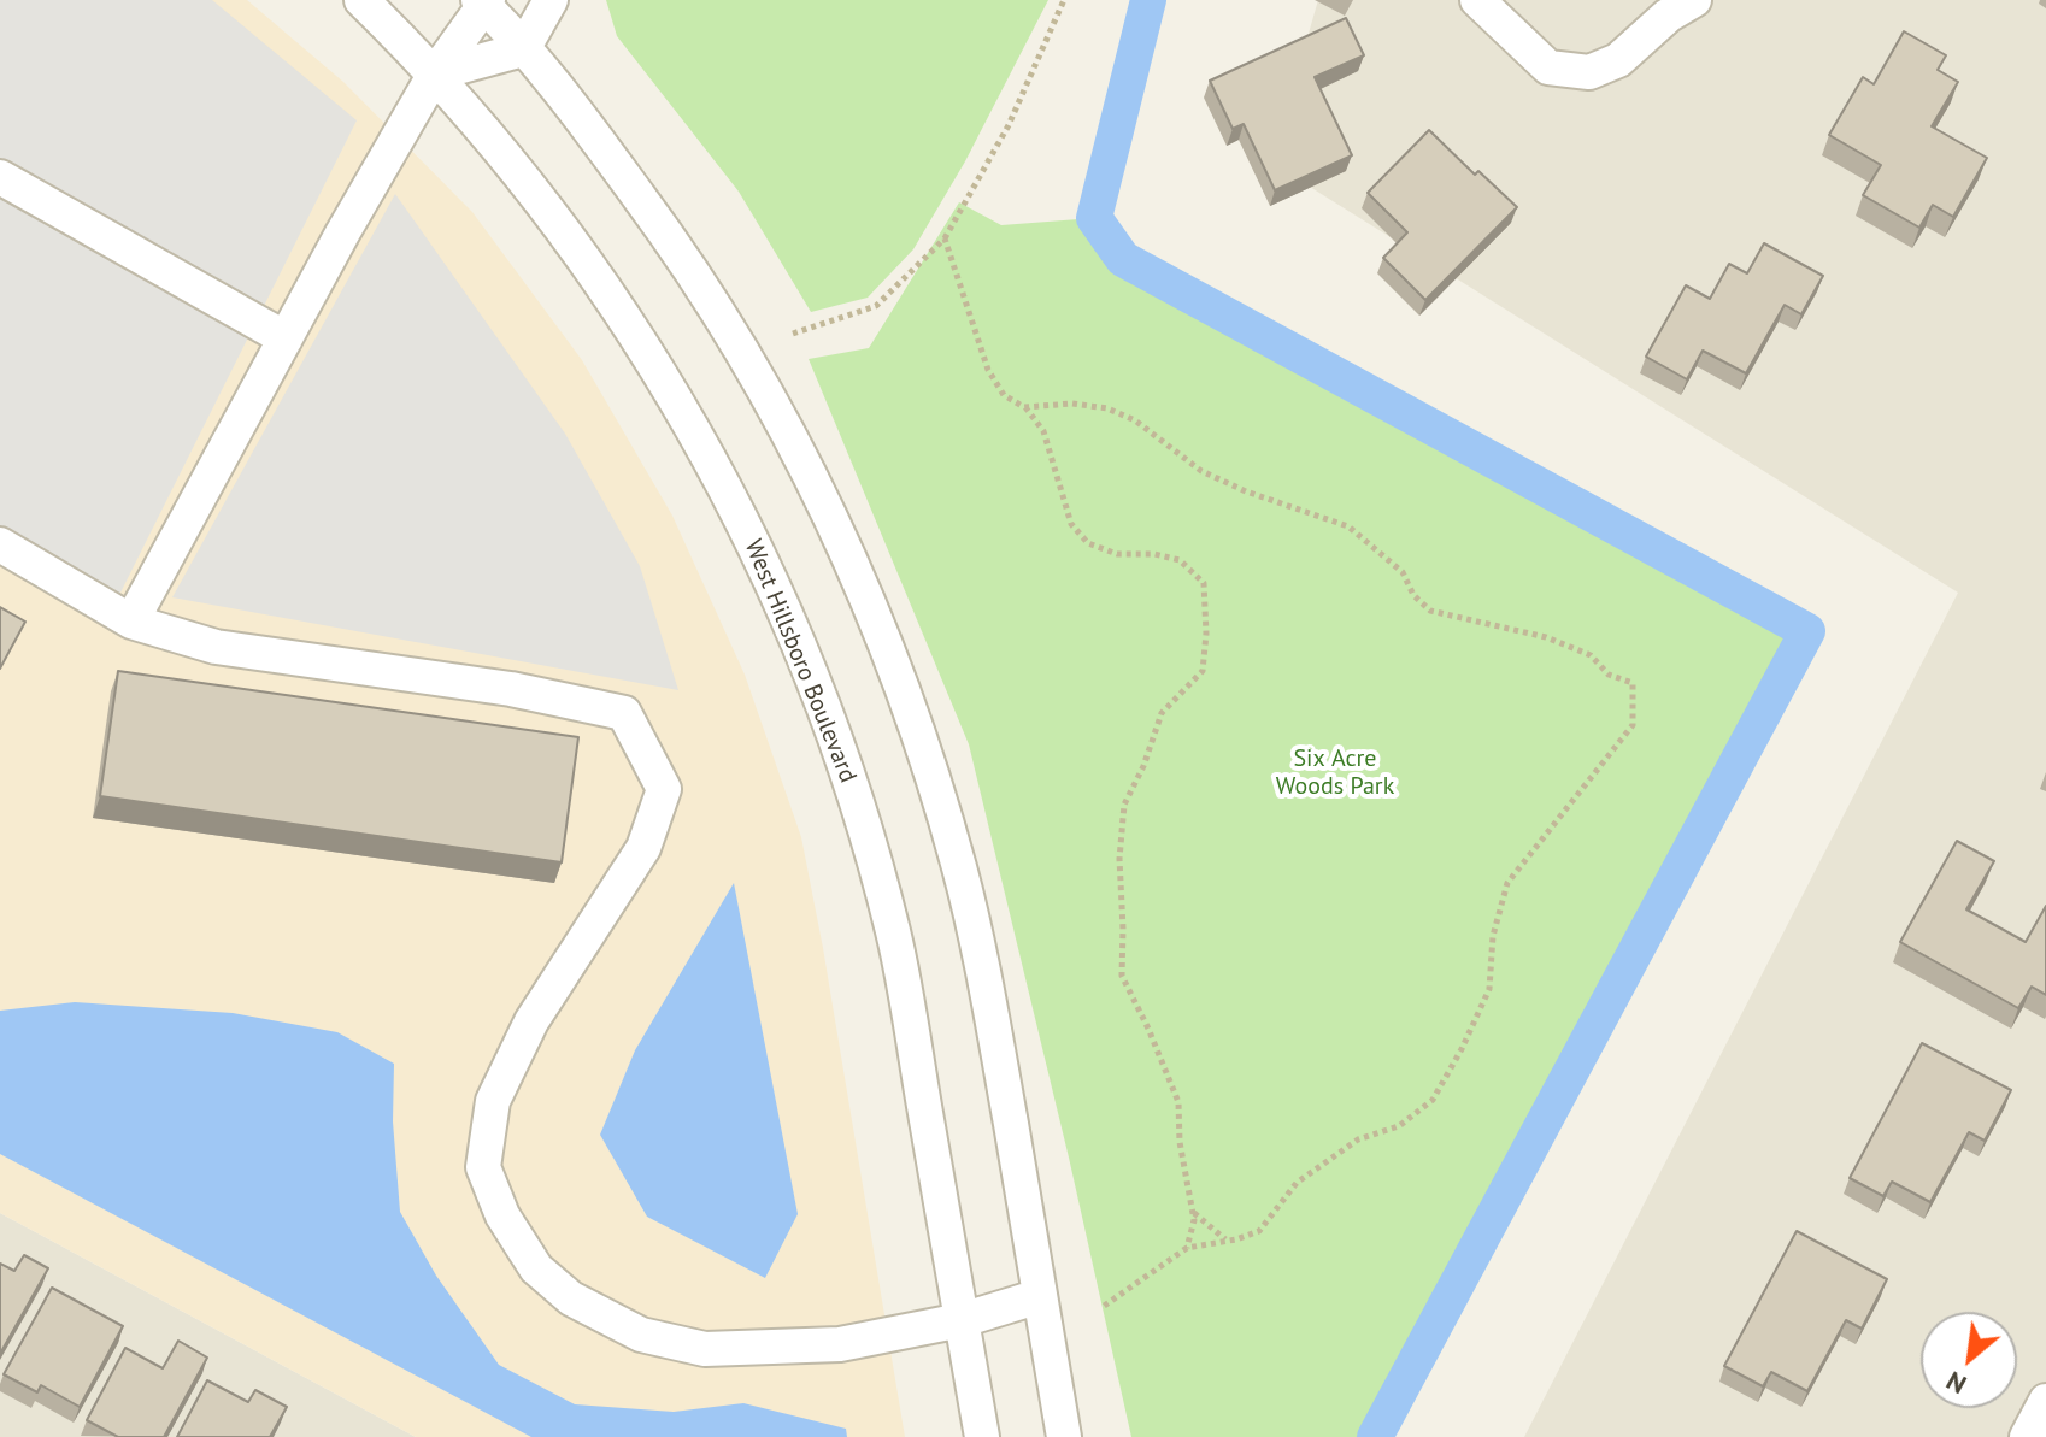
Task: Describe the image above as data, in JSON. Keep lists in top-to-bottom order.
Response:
{
  "streets": {
    "street": ["West Hillsboro Boulevard"]
  },
  "parks": ["Six Acre Woods Park"],
  "north": "bottom left"
}
